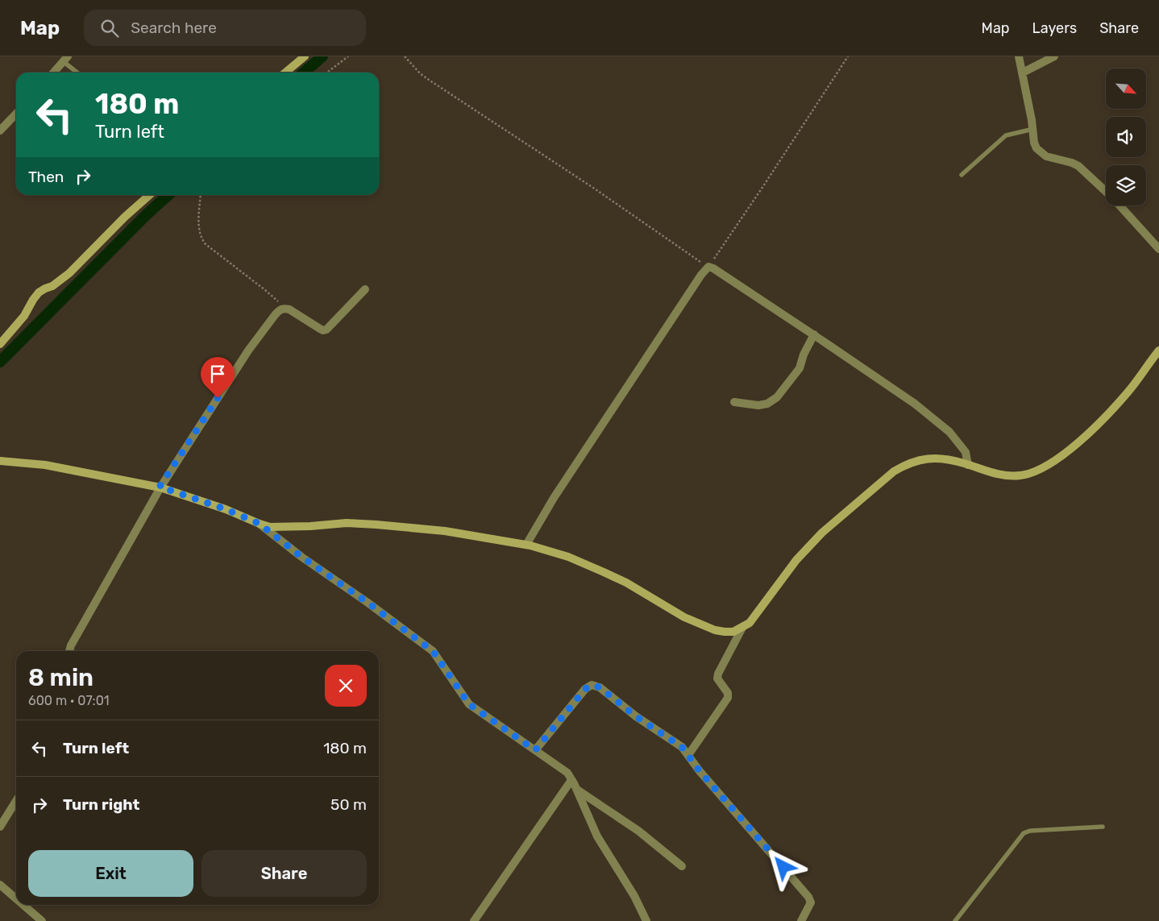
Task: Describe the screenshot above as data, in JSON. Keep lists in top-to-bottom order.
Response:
{
  "north": "bottom right",
  "page": {
    "header": "Map",
    "search": "Search here",
    "nav": ["Map", "Layers", "Share"],
    "turn": ["180 m", "Turn left"],
    "then": "Then",
    "heading": ["8 min", "600 m · 07:01"],
    "list": [
      {
        "name": "Turn left",
        "value": "180 m"
      },
      {
        "name": "Turn right",
        "value": "50 m"
      }
    ],
    "buttons": ["Exit", "Share"]
  }
}
